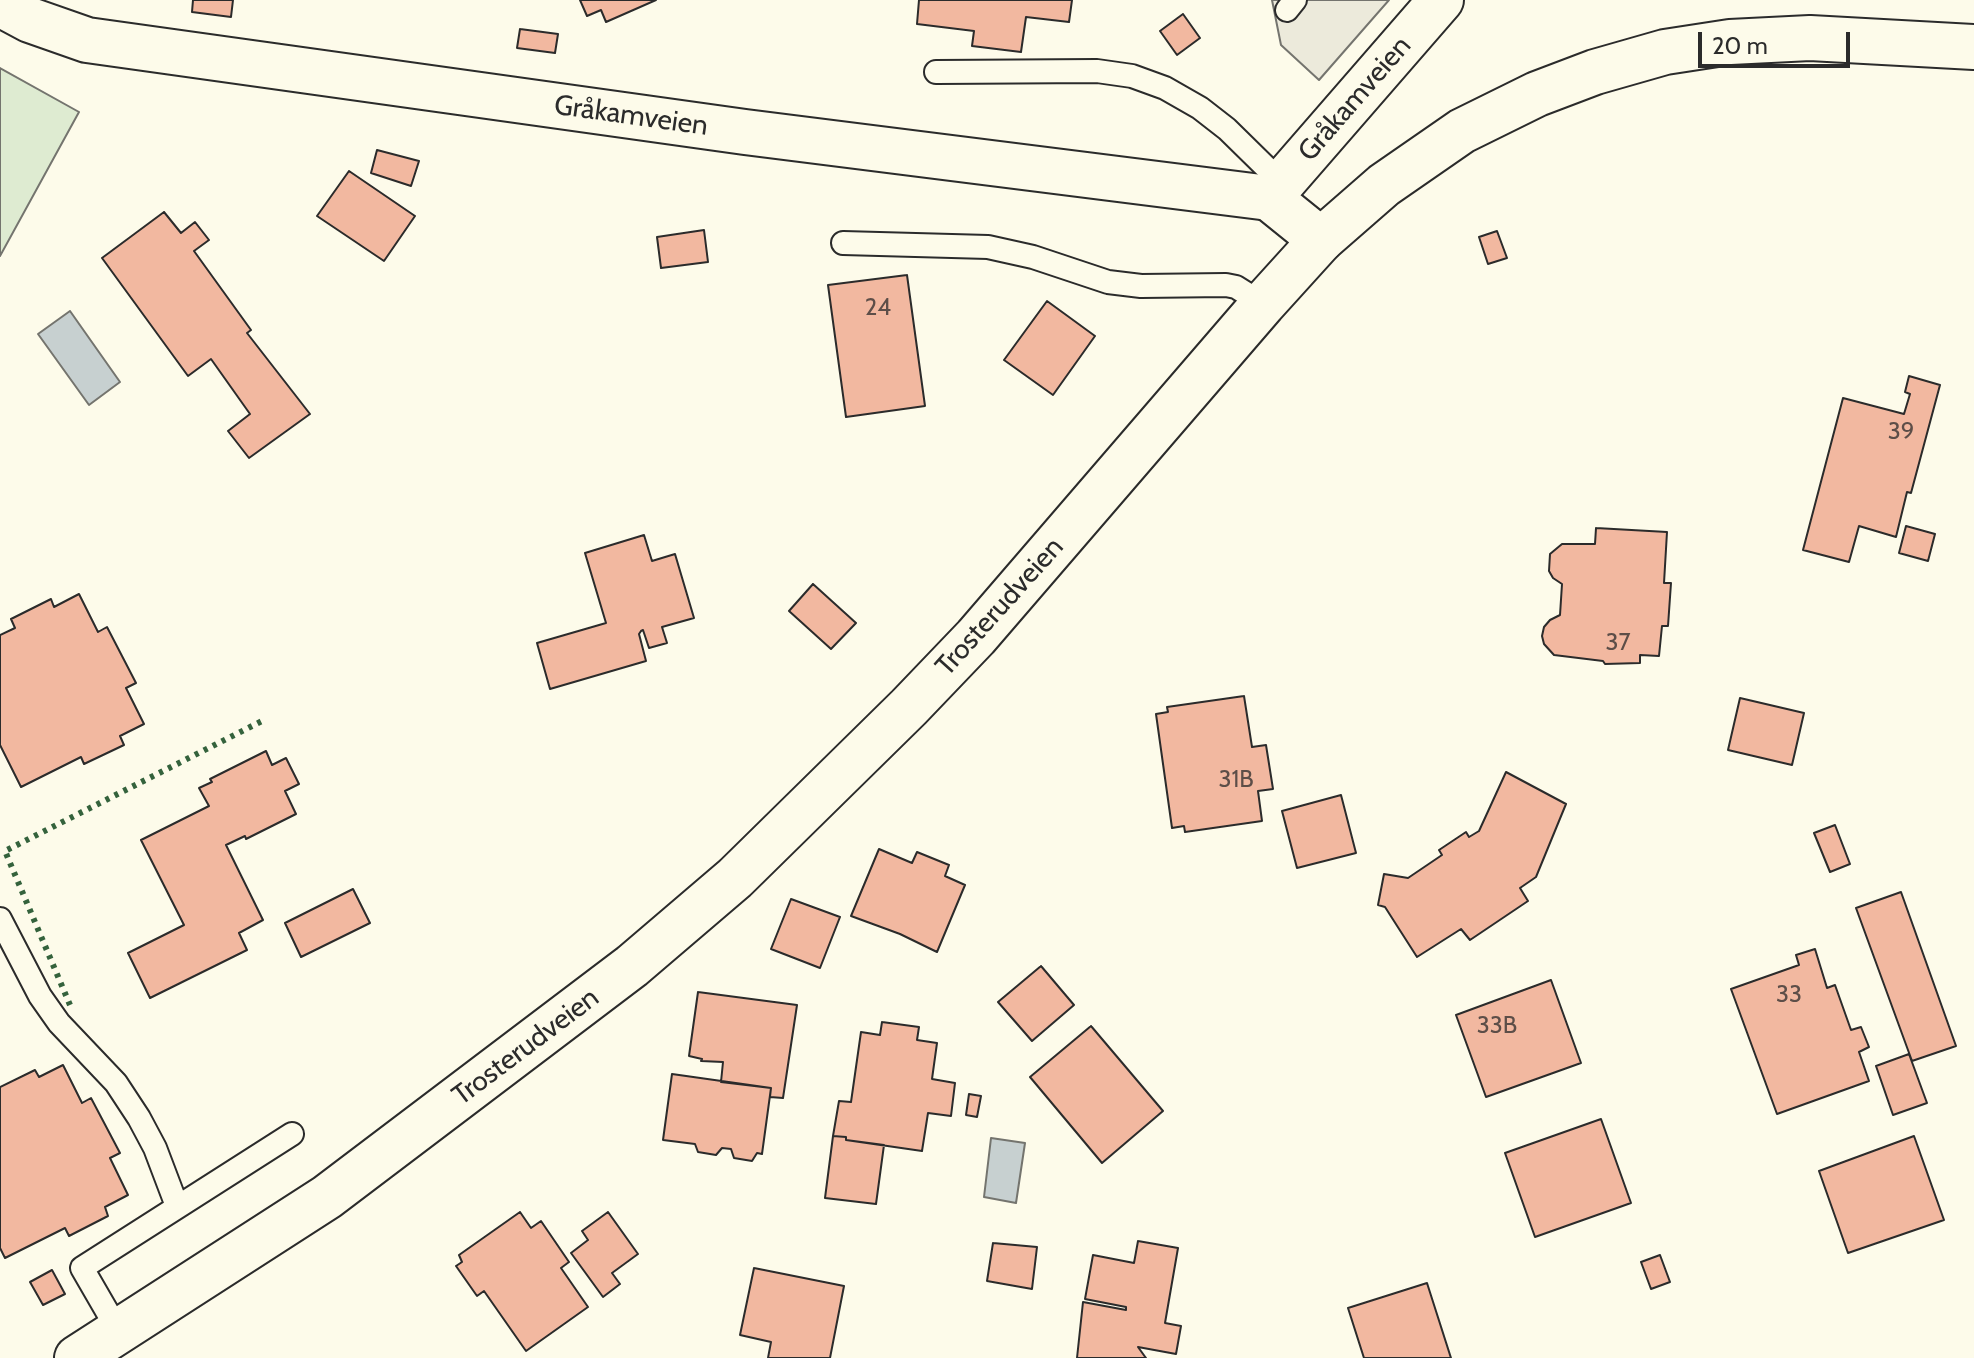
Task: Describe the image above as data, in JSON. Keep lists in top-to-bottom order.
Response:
{
  "streets": {
    "street": ["Gråkamveien", "Trosterudveien"]
  },
  "house_numbers": [
    "24",
    "39",
    "37",
    "31B",
    "33",
    "33B"
  ],
  "scale_bar": "20 m"
}
